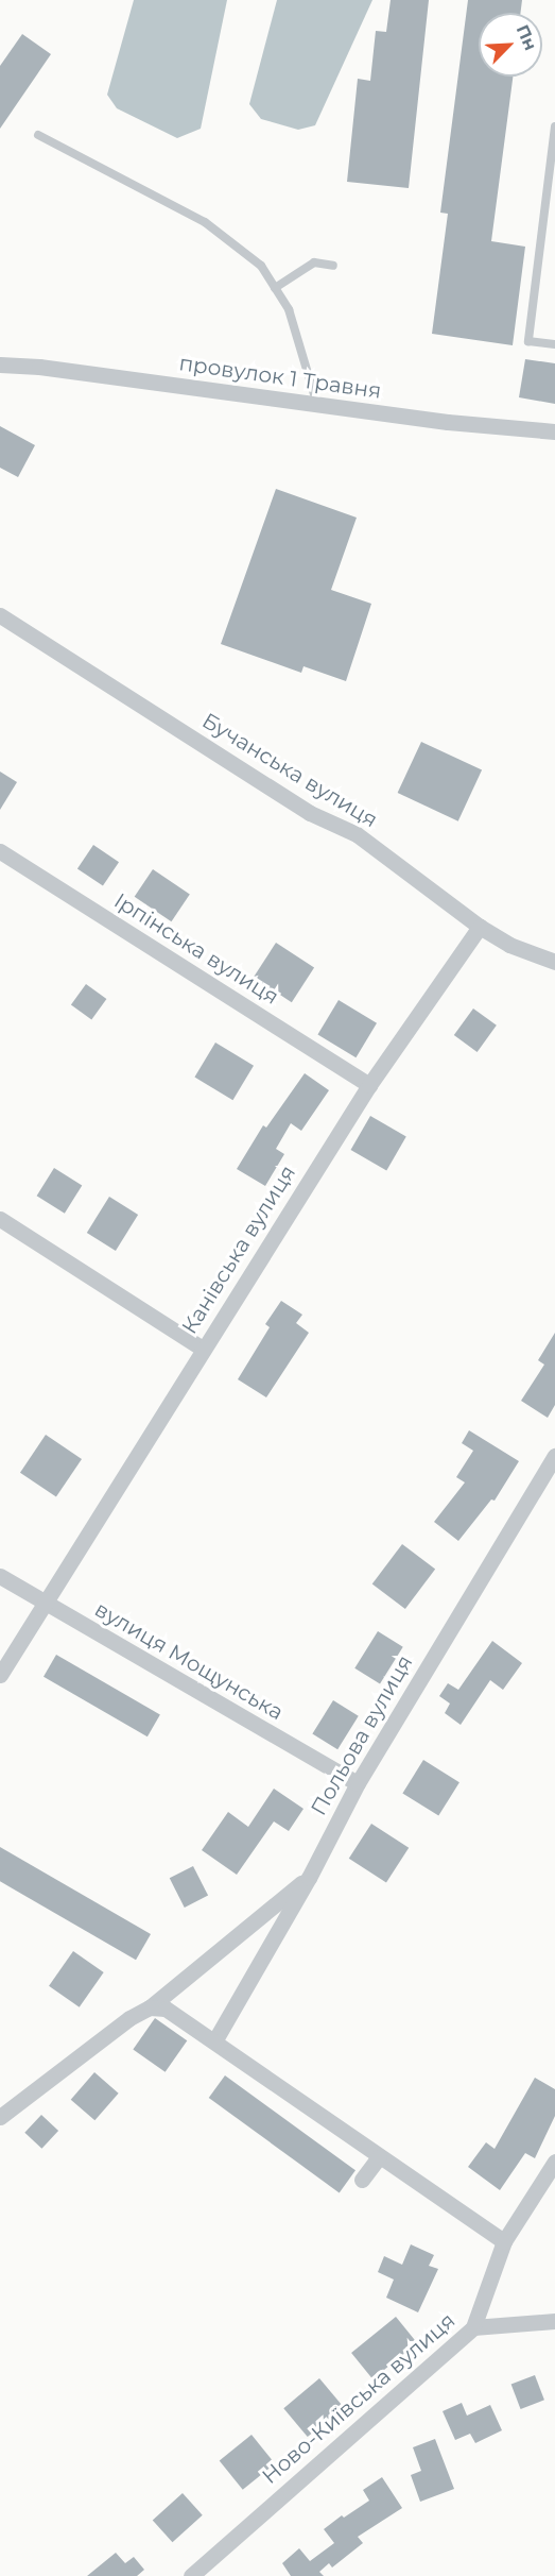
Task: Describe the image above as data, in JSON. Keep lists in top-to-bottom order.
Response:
{
  "streets": {
    "street": [
      "провулок 1 Травня",
      "Бучанська вулиця",
      "Ірпінська вулиця",
      "Канівська вулиця",
      "вулиця Мощунська",
      "Польова вулиця",
      "Ново-Київська вулиця"
    ]
  },
  "crossings": [
    ["Бучанська вулиця", "Канівська вулиця"],
    ["Ірпінська вулиця", "Канівська вулиця"],
    ["Канівська вулиця", "вулиця Мощунська"],
    ["вулиця Мощунська", "Польова вулиця"]
  ],
  "north": "top right"
}
